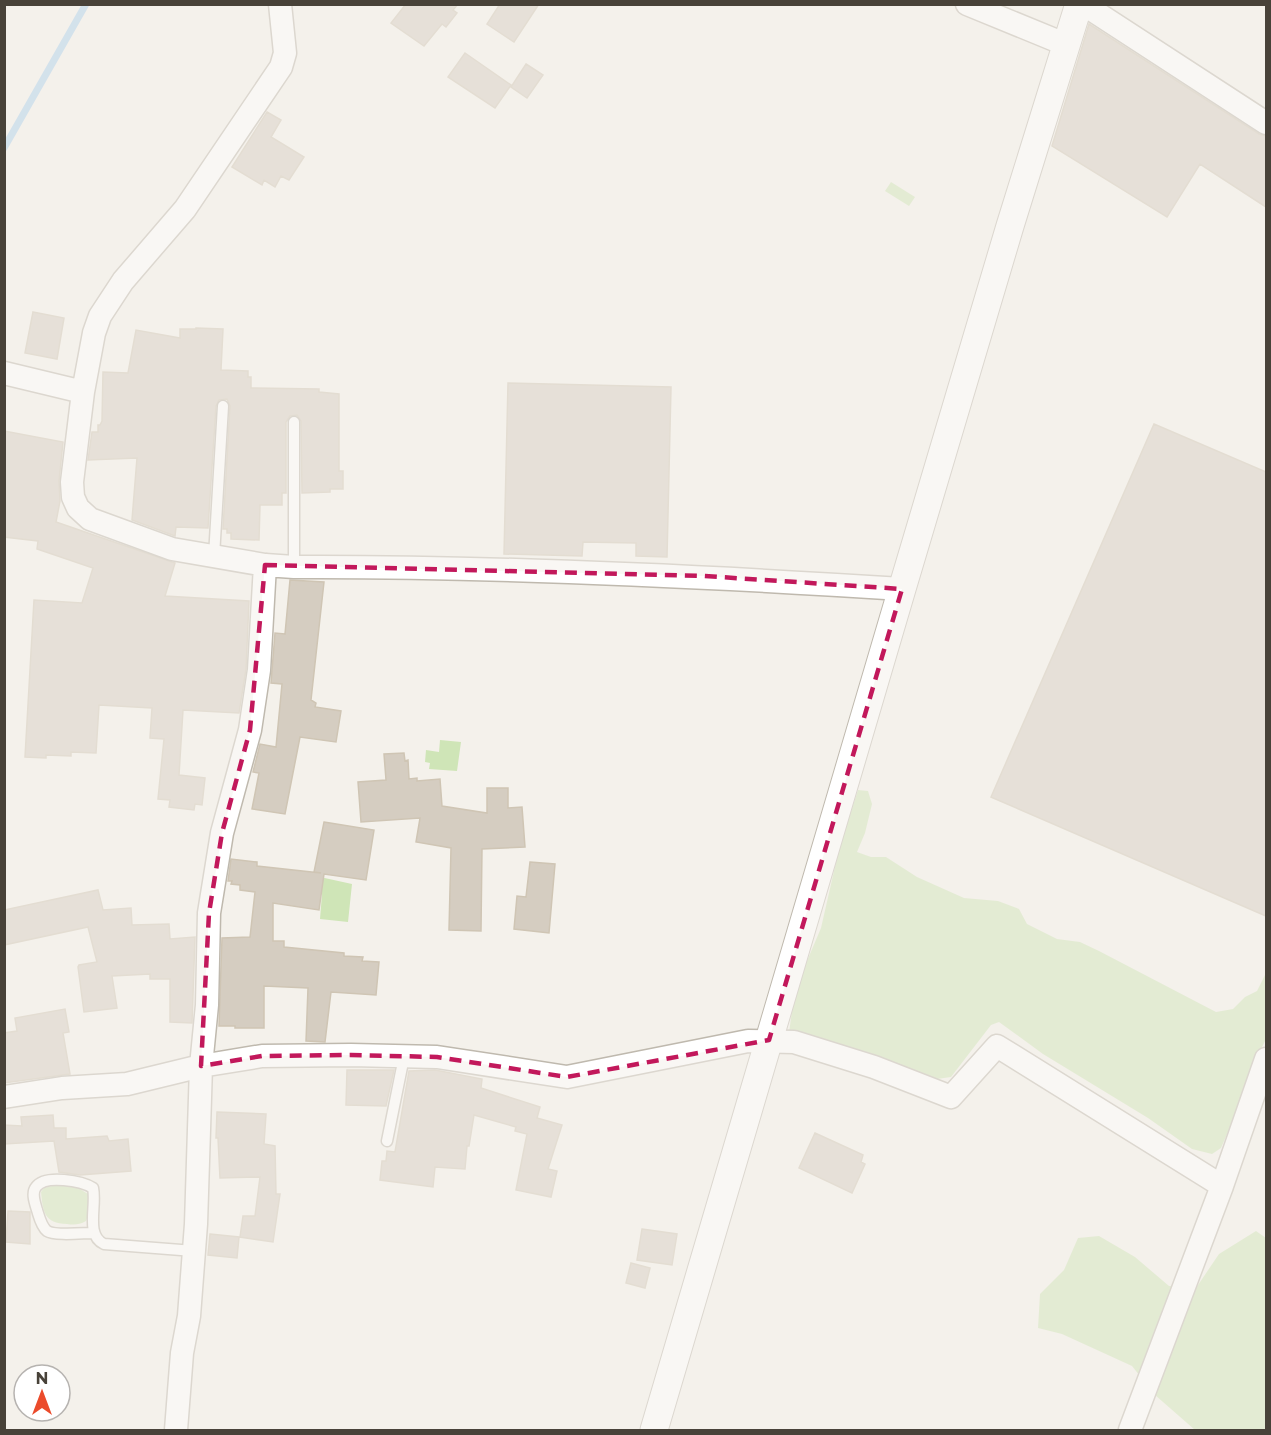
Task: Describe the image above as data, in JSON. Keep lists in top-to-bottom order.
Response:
{
  "north": "top"
}
